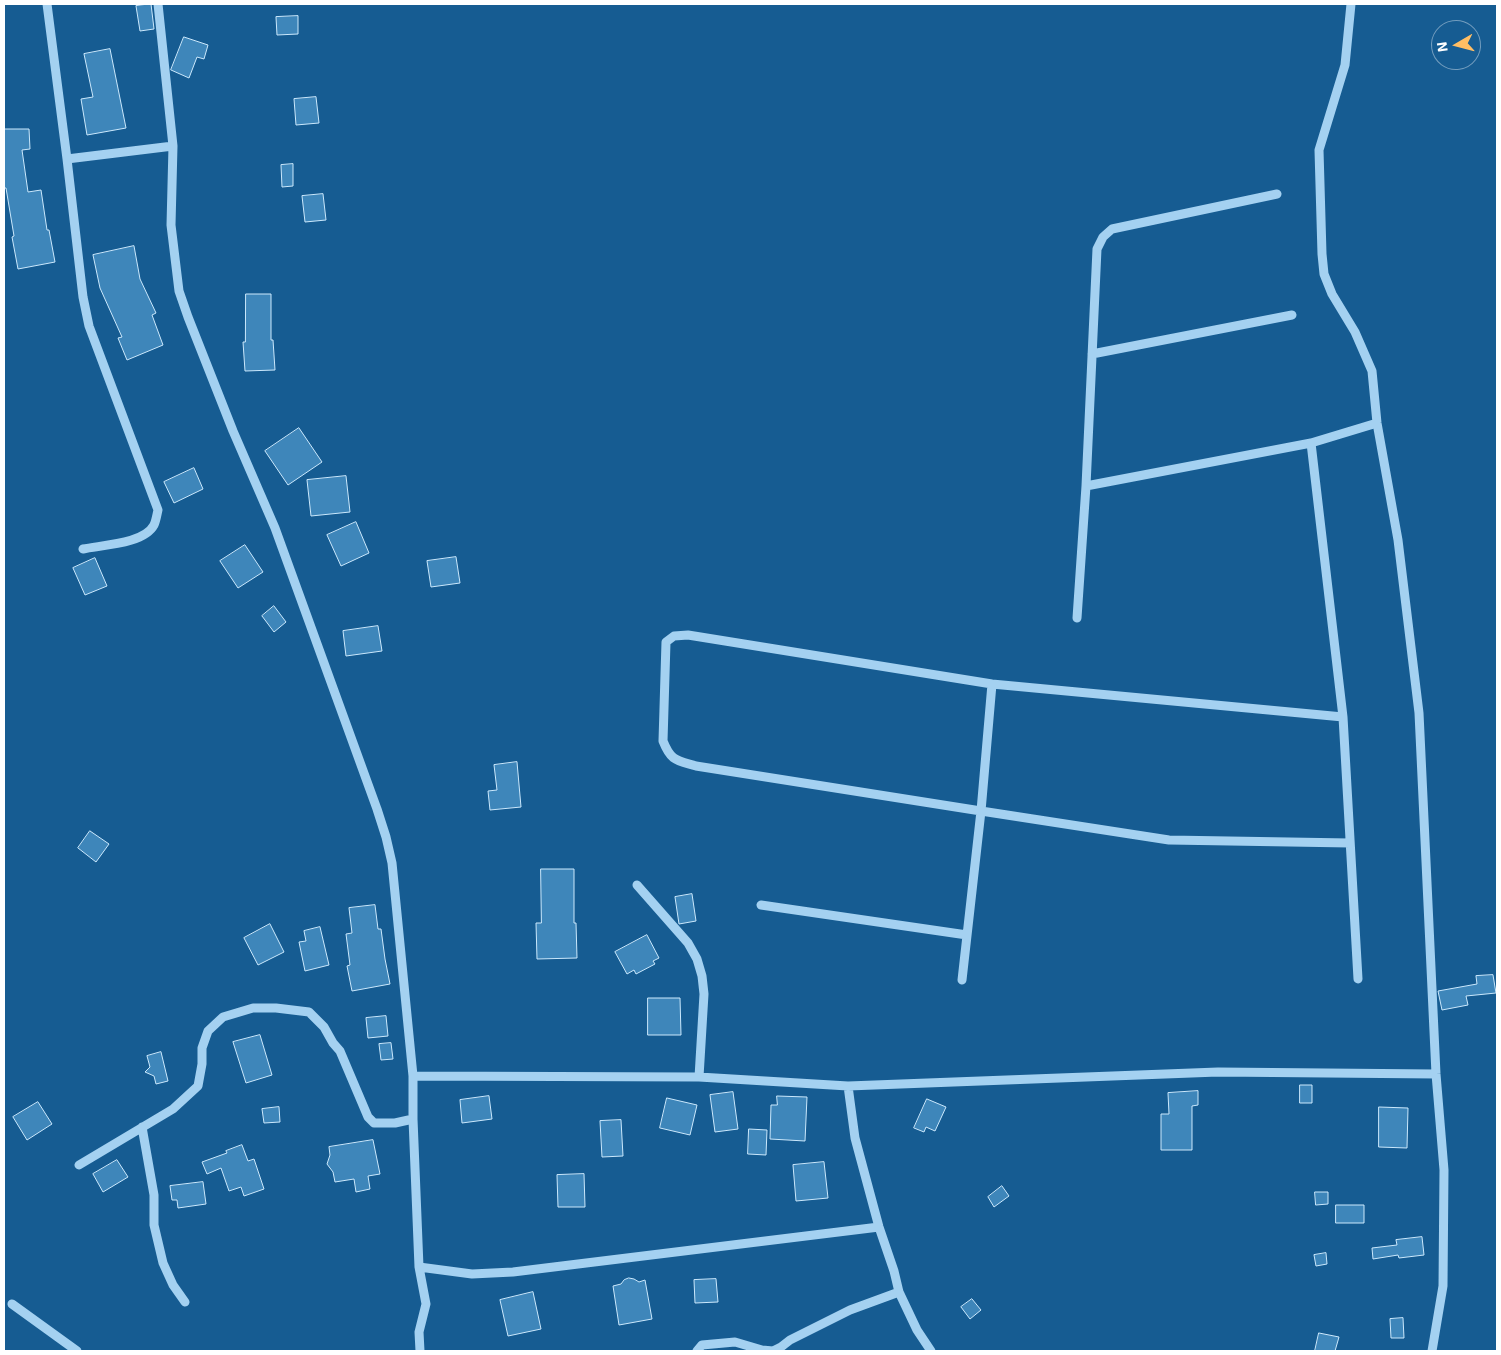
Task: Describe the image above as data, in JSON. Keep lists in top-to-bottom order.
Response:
{
  "north": "left"
}
